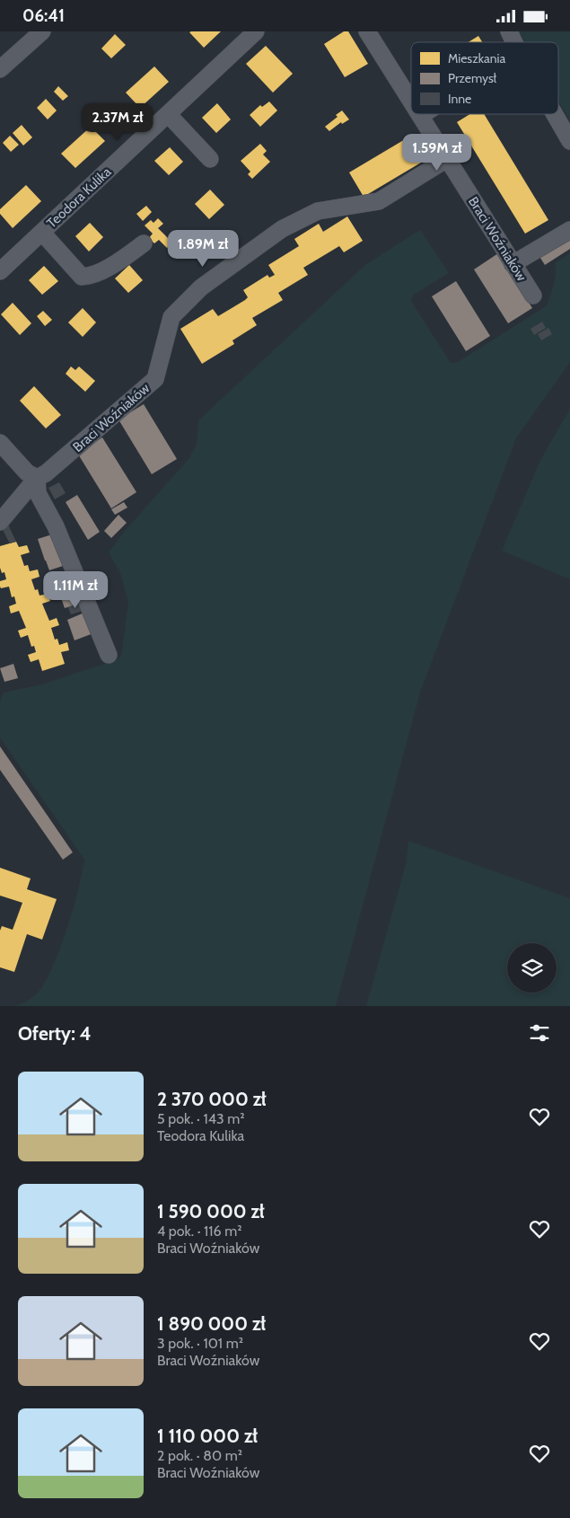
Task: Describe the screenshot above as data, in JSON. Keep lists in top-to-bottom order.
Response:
{
  "streets": {
    "street": ["Teodora Kulika", "Braci Woźniaków"]
  },
  "legend": ["Mieszkania", "Przemysł", "Inne"],
  "page": {
    "status": "06:41",
    "price": [
      "2.37M zł",
      "1.59M zł",
      "1.89M zł",
      "1.11M zł"
    ],
    "heading": "Oferty: 4",
    "list": [
      {
        "name": "2 370 000 zł",
        "note": "5 pok. · 143 m² · Teodora Kulika"
      },
      {
        "name": "1 590 000 zł",
        "note": "4 pok. · 116 m² · Braci Woźniaków"
      },
      {
        "name": "1 890 000 zł",
        "note": "3 pok. · 101 m² · Braci Woźniaków"
      },
      {
        "name": "1 110 000 zł",
        "note": "2 pok. · 80 m² · Braci Woźniaków"
      }
    ]
  }
}
